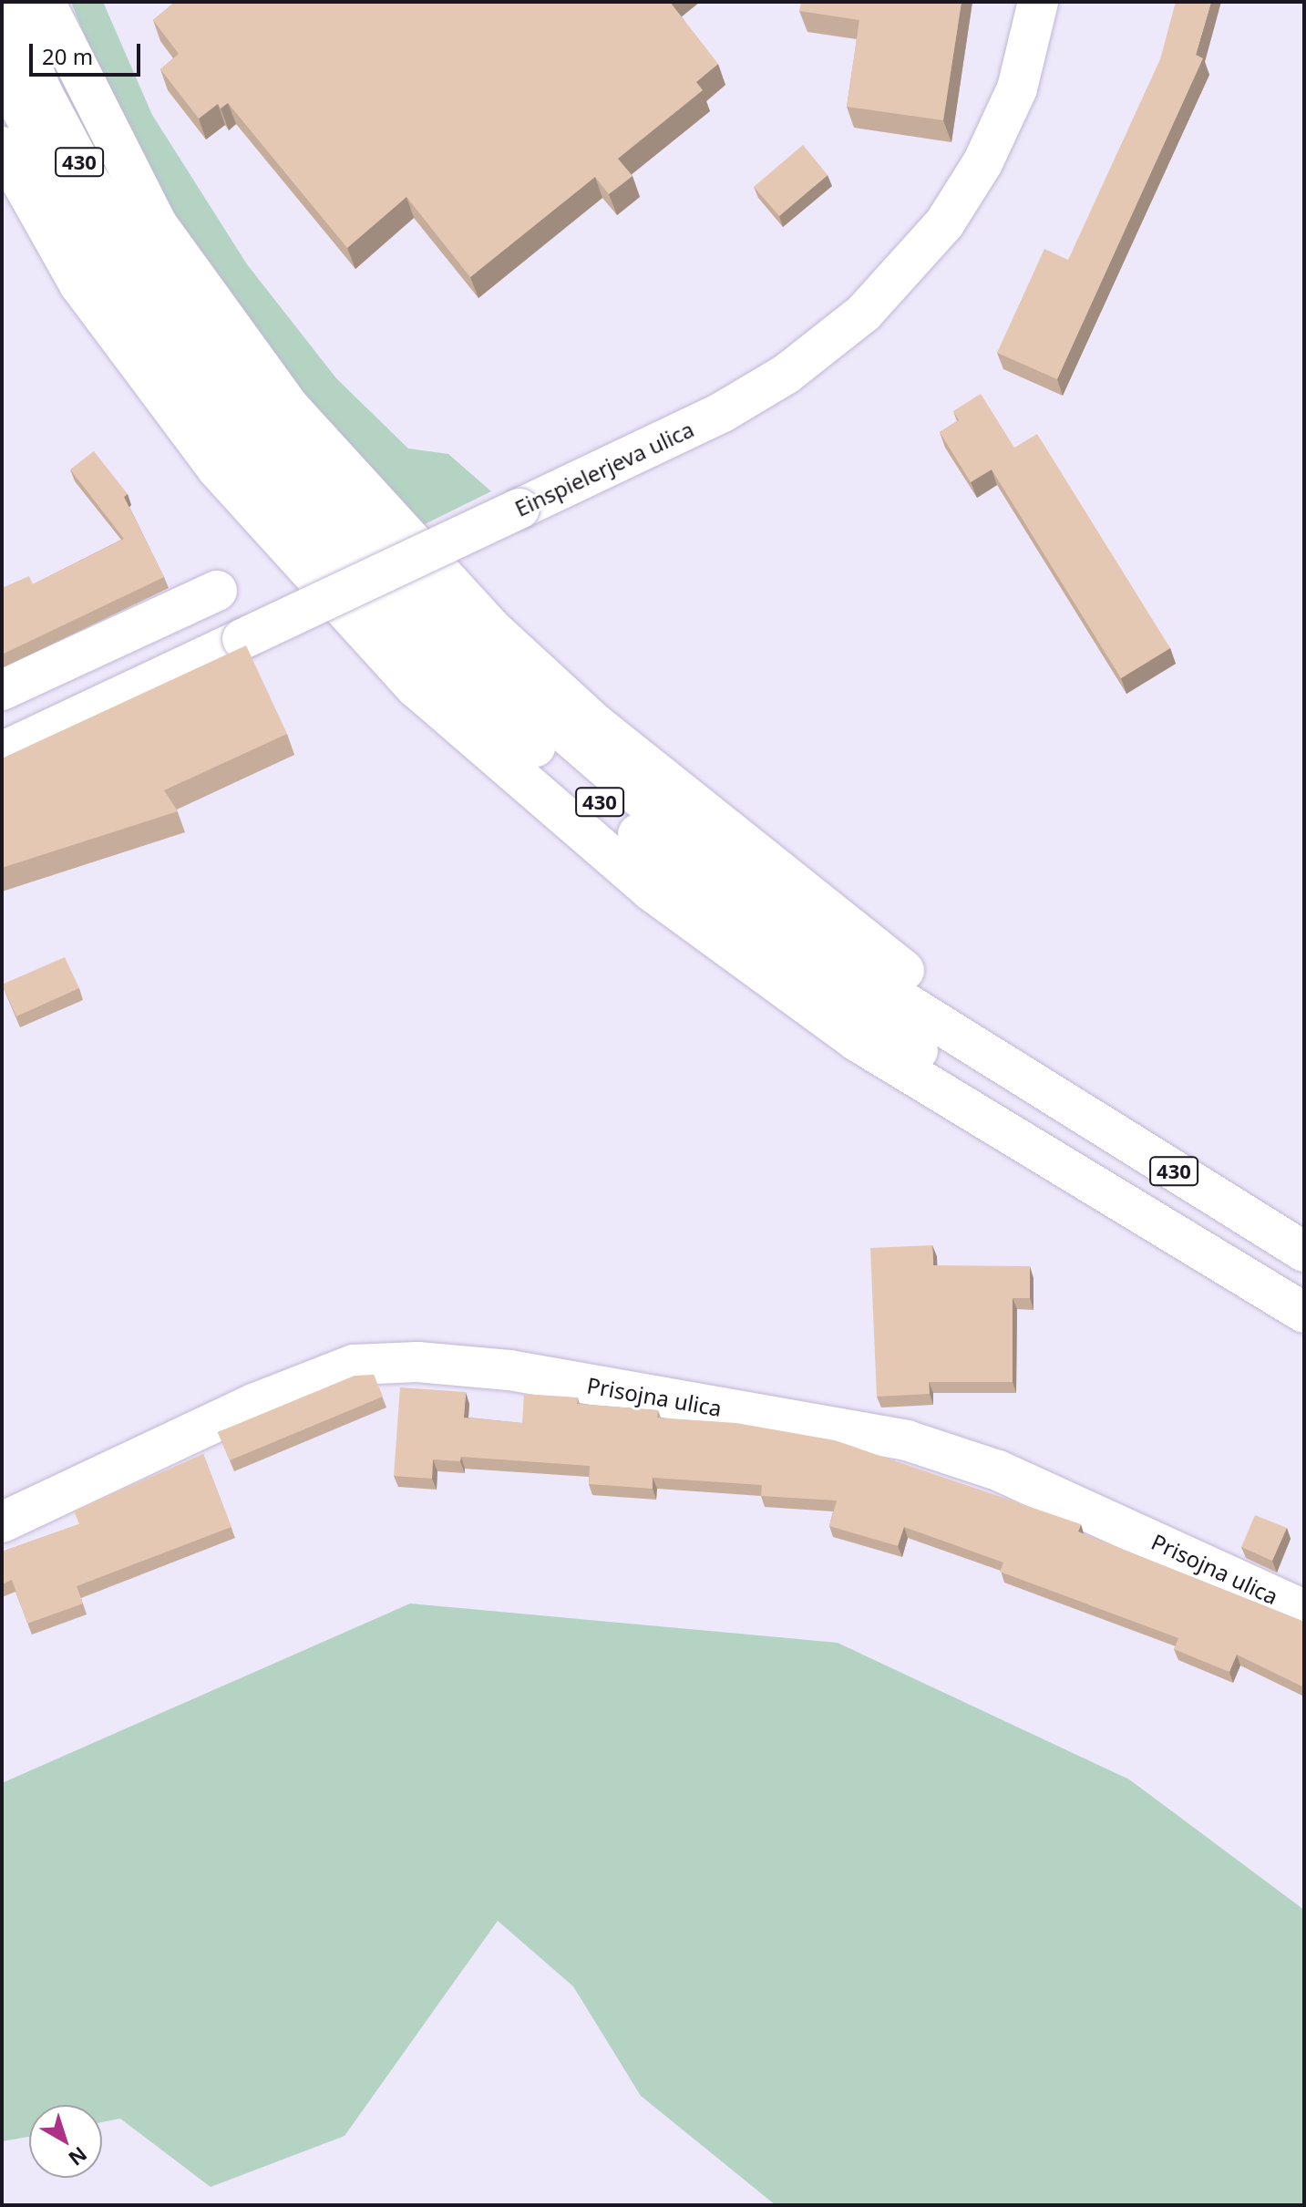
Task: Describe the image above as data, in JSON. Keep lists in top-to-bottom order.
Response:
{
  "streets": {
    "main road": ["430", "Einspielerjeva ulica", "Prisojna ulica"]
  },
  "scale_bar": "20 m",
  "north": "bottom right"
}
